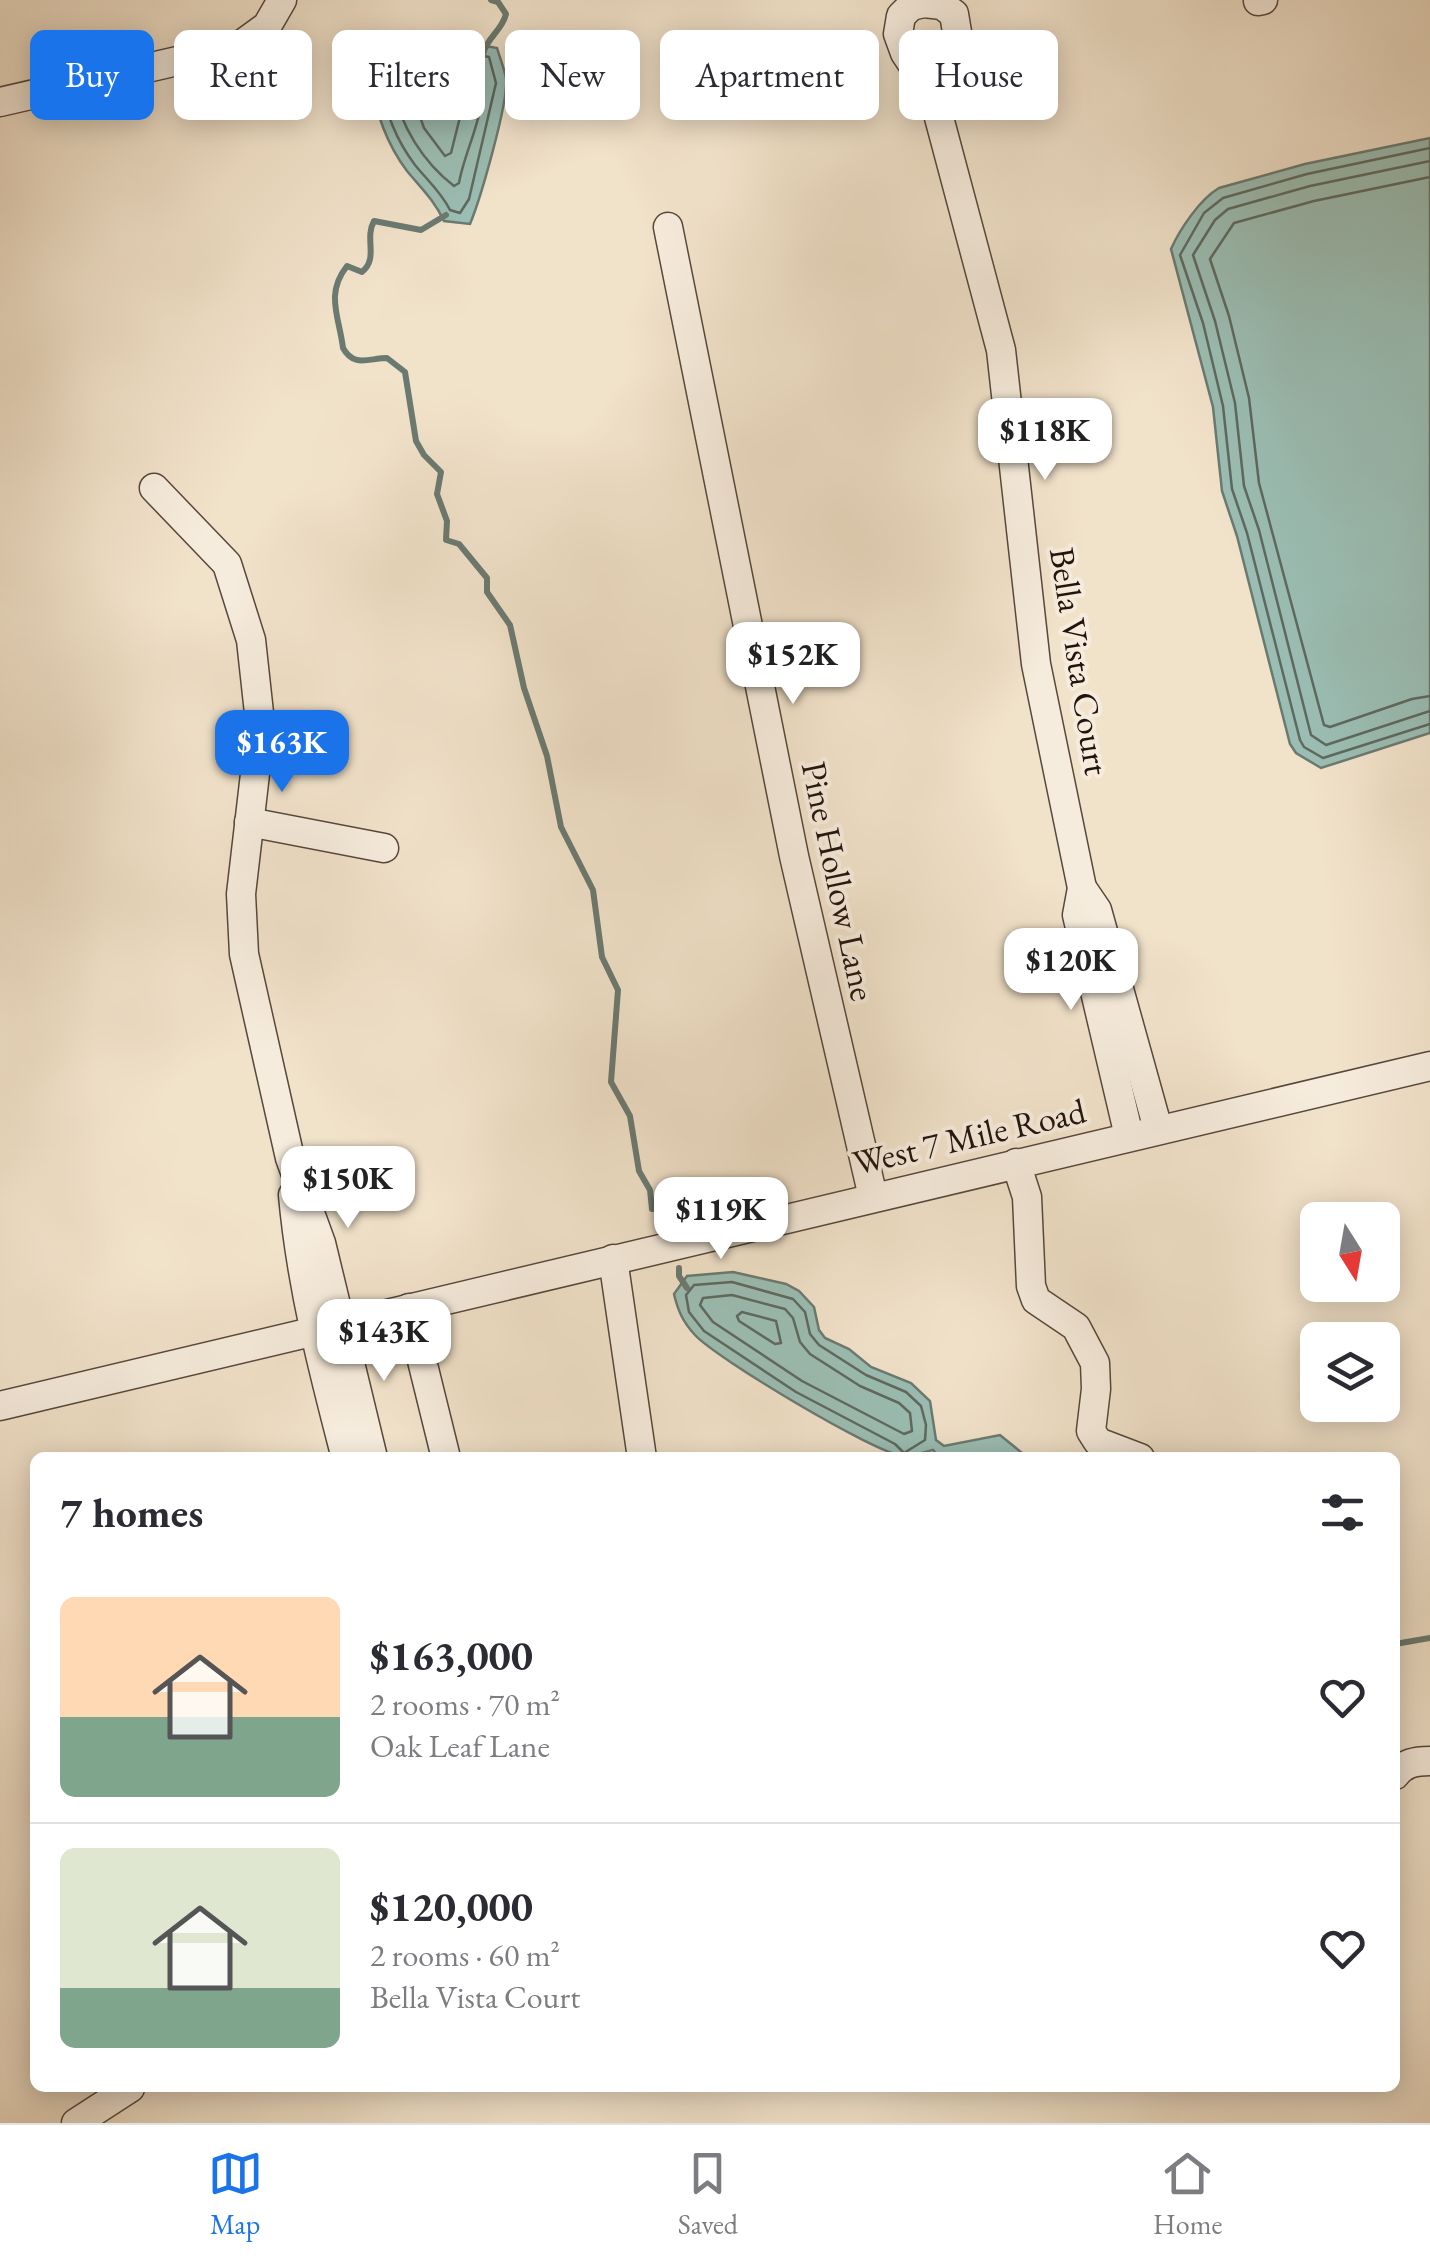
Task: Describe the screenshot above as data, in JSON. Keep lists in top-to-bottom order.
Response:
{
  "streets": {
    "street": ["Bella Vista Court", "Pine Hollow Lane", "West 7 Mile Road"]
  },
  "crossings": [
    ["Bella Vista Court", "West 7 Mile Road"],
    ["Pine Hollow Lane", "West 7 Mile Road"]
  ],
  "north": "bottom",
  "page": {
    "chip": [
      "Buy",
      "Rent",
      "Filters",
      "New",
      "Apartment",
      "House"
    ],
    "price": [
      "$118K",
      "$152K",
      "$163K",
      "$120K",
      "$150K",
      "$119K",
      "$143K"
    ],
    "heading": "7 homes",
    "list": [
      {
        "name": "$163,000",
        "note": "2 rooms · 70 m² · Oak Leaf Lane"
      },
      {
        "name": "$120,000",
        "note": "2 rooms · 60 m² · Bella Vista Court"
      }
    ],
    "tabs": ["Map", "Saved", "Home"]
  }
}
